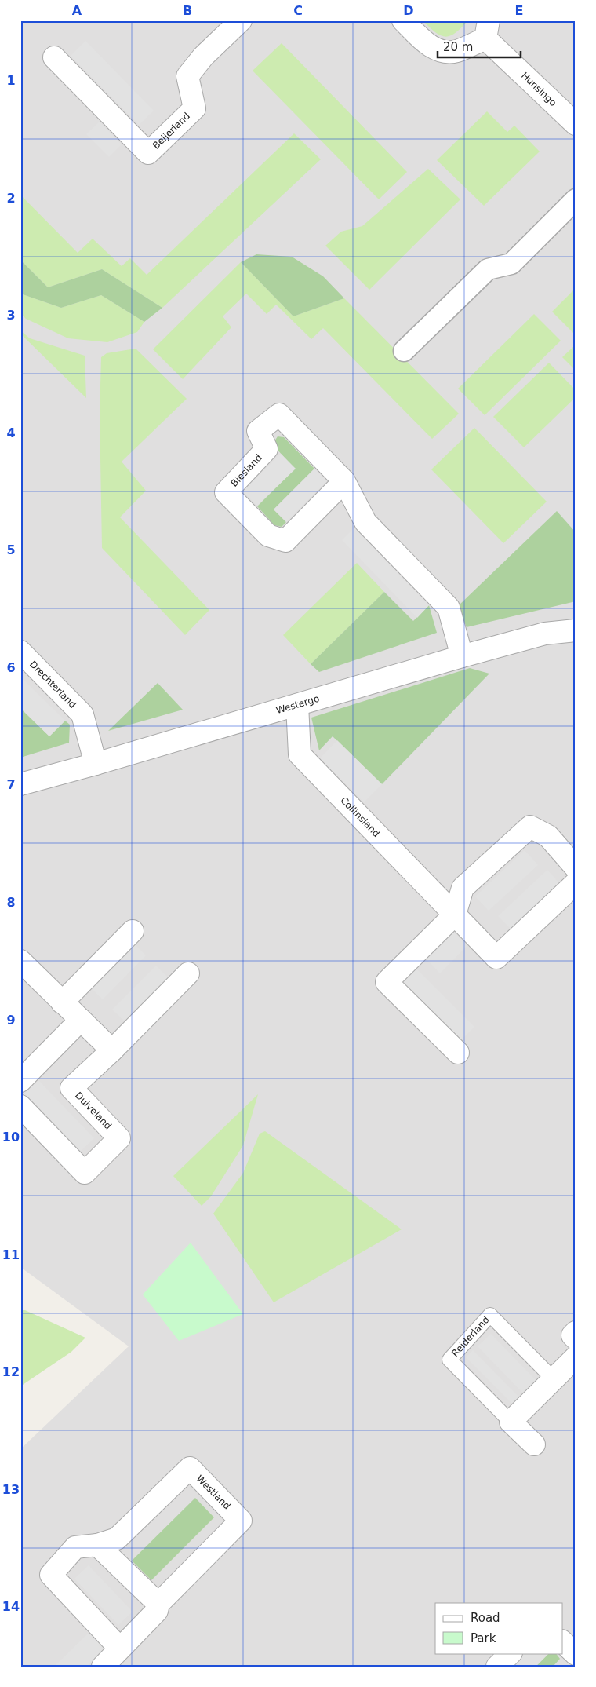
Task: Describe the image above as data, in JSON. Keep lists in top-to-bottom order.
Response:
{
  "streets": {
    "street": [
      "Hunsingo",
      "Beijerland",
      "Biesland",
      "Drechterland",
      "Westergo",
      "Collinsland",
      "Duiveland",
      "Reiderland",
      "Westland"
    ]
  },
  "crossings": [
    ["Biesland", "Westergo"],
    ["Drechterland", "Westergo"],
    ["Westergo", "Collinsland"]
  ],
  "legend": ["Road", "Park"],
  "scale_bar": "20 m",
  "grid": {
    "columns": [
      "A",
      "B",
      "C",
      "D",
      "E"
    ],
    "rows": [
      "1",
      "2",
      "3",
      "4",
      "5",
      "6",
      "7",
      "8",
      "9",
      "10",
      "11",
      "12",
      "13",
      "14"
    ]
  }
}
